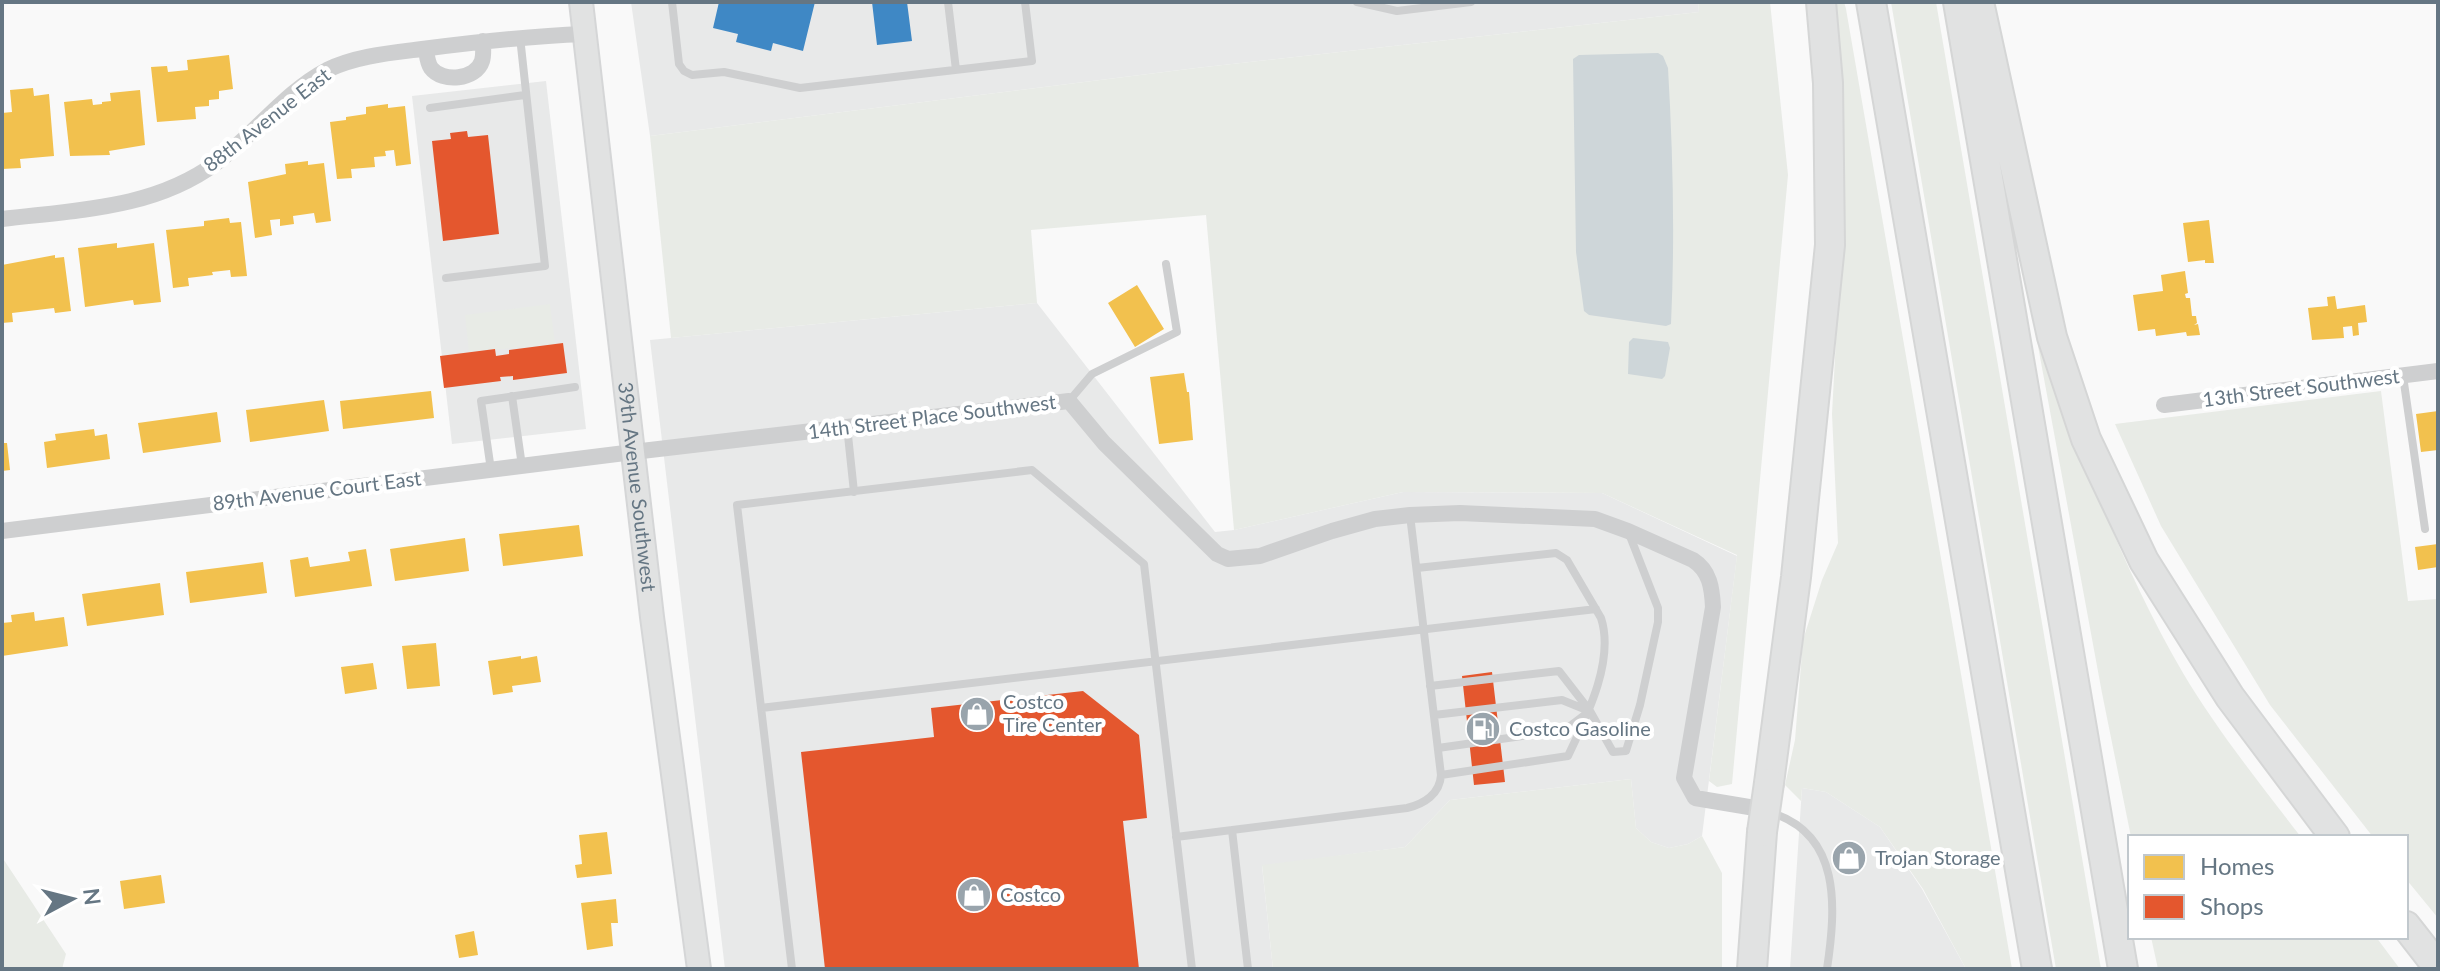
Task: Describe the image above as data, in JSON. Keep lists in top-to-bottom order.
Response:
{
  "streets": {
    "main road": ["39th Avenue Southwest"],
    "street": [
      "88th Avenue East",
      "13th Street Southwest",
      "14th Street Place Southwest",
      "89th Avenue Court East"
    ]
  },
  "crossings": [
    ["88th Avenue East", "39th Avenue Southwest"],
    ["14th Street Place Southwest", "39th Avenue Southwest"],
    ["14th Street Place Southwest", "89th Avenue Court East"],
    ["39th Avenue Southwest", "89th Avenue Court East"]
  ],
  "places": {
    "shop": ["Costco Tire Center", "Trojan Storage", "Costco"],
    "fuel station": ["Costco Gasoline"]
  },
  "legend": ["Homes", "Shops"],
  "north": "right"
}
